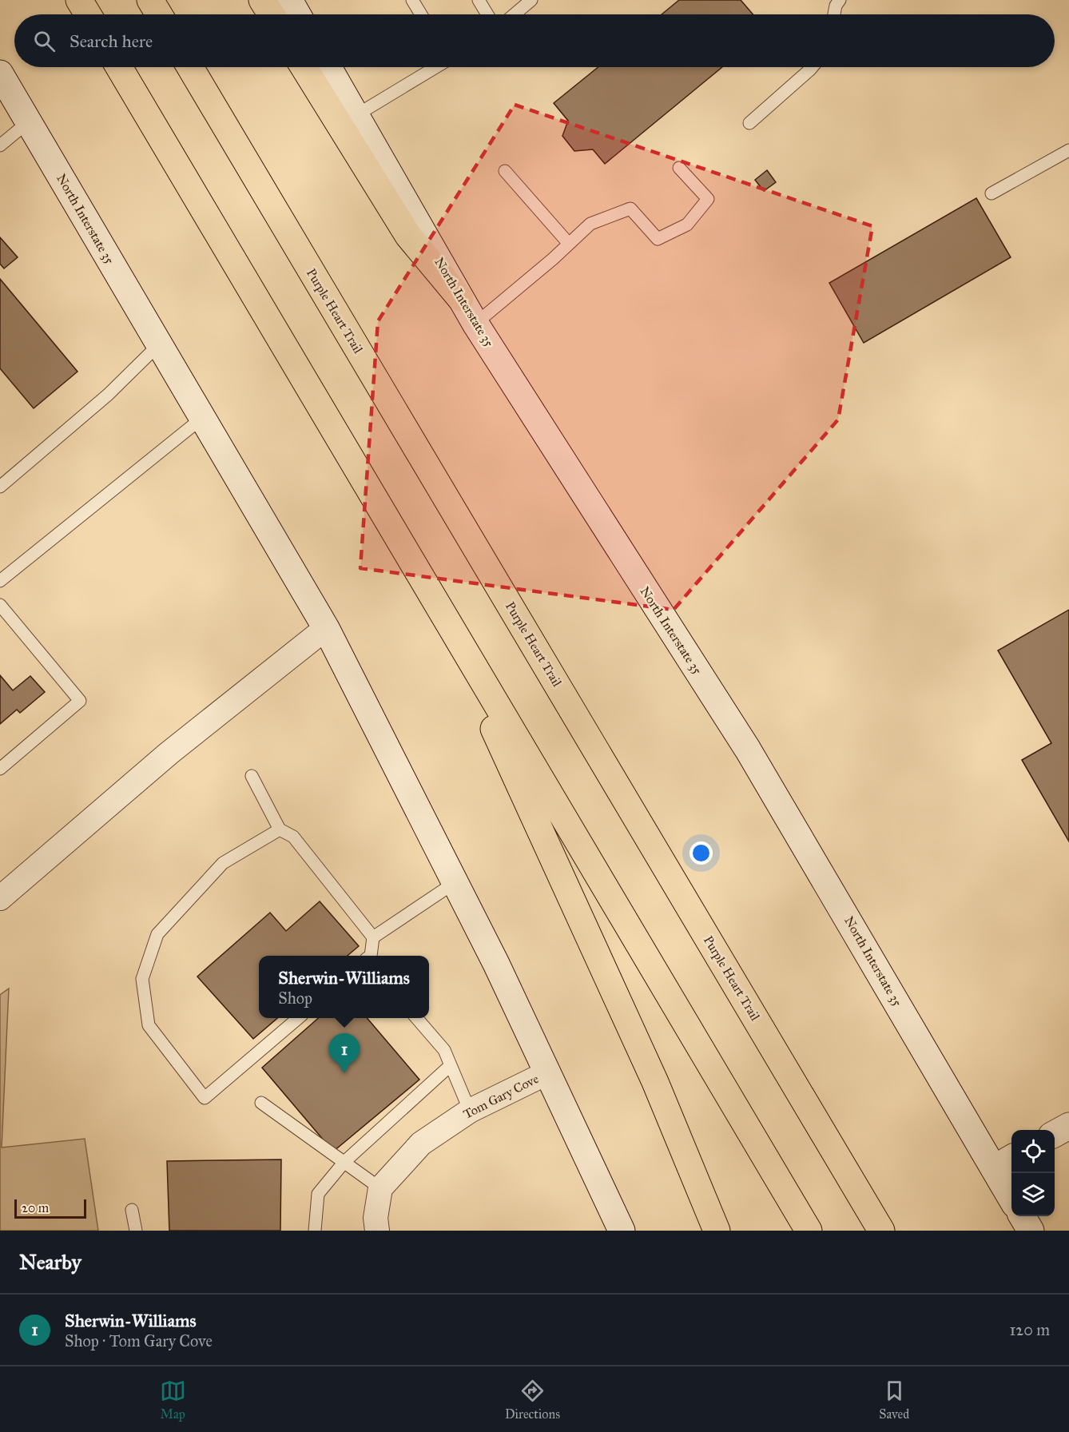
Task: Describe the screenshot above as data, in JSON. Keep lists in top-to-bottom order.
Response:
{
  "streets": {
    "highway": ["Purple Heart Trail"],
    "main road": ["North Interstate 35"],
    "street": ["Tom Gary Cove"]
  },
  "crossings": [
    ["North Interstate 35", "Tom Gary Cove"]
  ],
  "scale_bar": "20 m",
  "page": {
    "search": "Search here",
    "popup": ["Sherwin-Williams", "Shop"],
    "pins": "1",
    "scale": "20 m",
    "heading": "Nearby",
    "list": [
      {
        "mark": "1",
        "name": "Sherwin-Williams",
        "note": "Shop · Tom Gary Cove",
        "value": "120 m"
      }
    ],
    "nav": ["Map", "Directions", "Saved"]
  }
}
